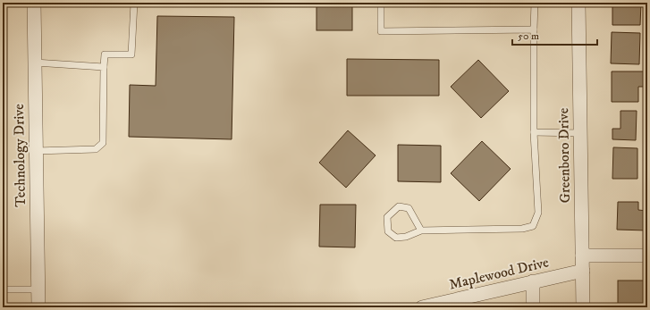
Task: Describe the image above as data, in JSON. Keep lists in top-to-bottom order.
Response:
{
  "streets": {
    "street": ["Technology Drive", "Greenboro Drive", "Maplewood Drive"]
  },
  "crossings": [
    ["Greenboro Drive", "Maplewood Drive"]
  ],
  "scale_bar": "50 m"
}
